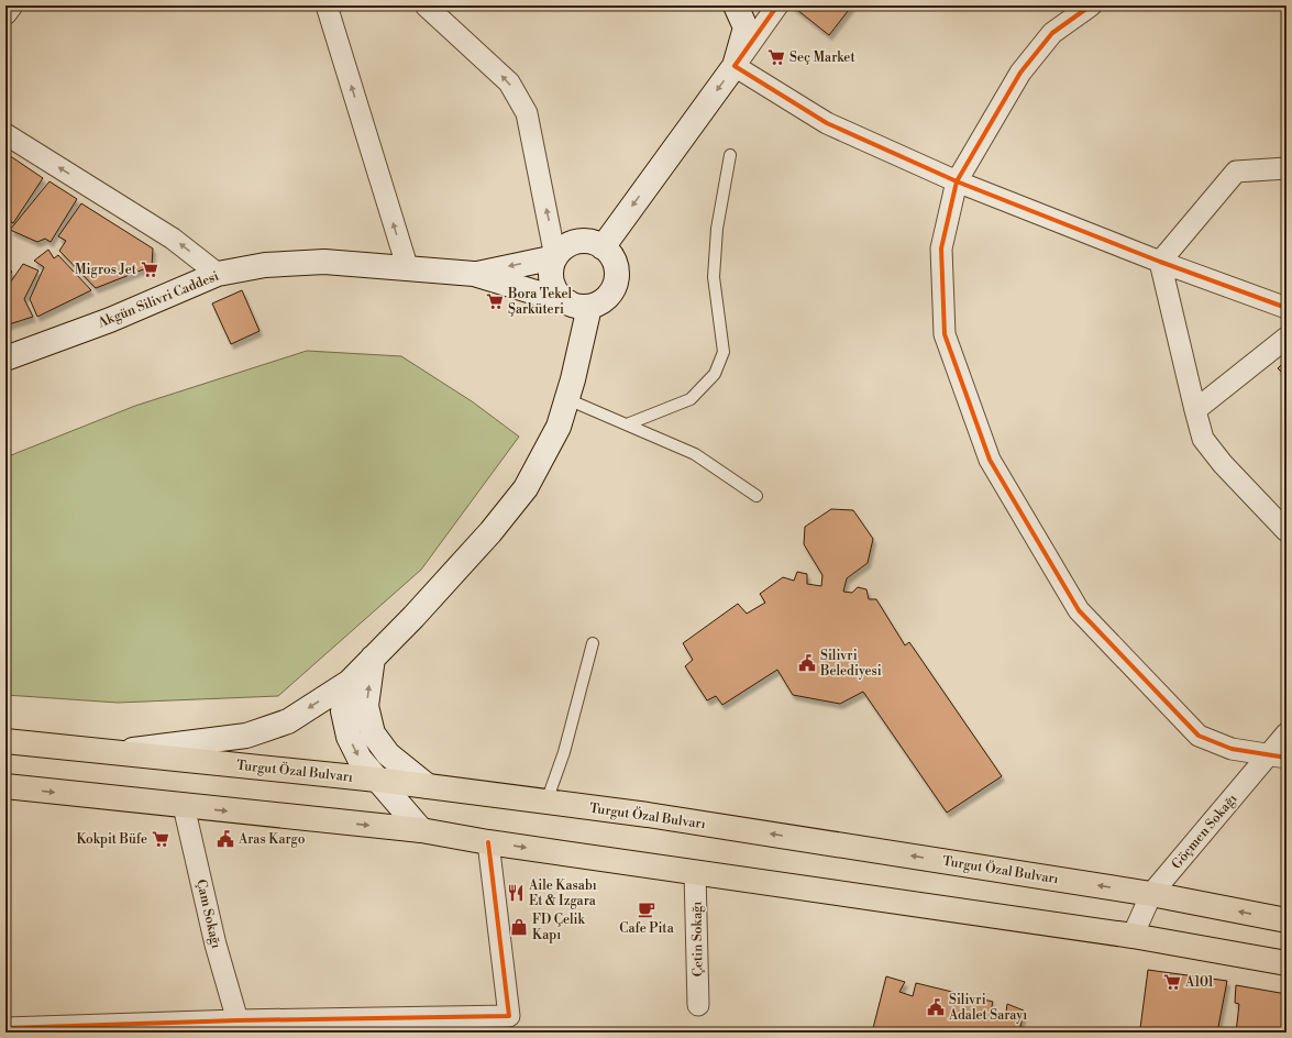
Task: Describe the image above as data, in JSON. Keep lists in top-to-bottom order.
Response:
{
  "streets": {
    "main road": ["Akgün Silivri Caddesi", "Turgut Özal Bulvarı"],
    "street": ["Göçmen Sokağı", "Çam Sokağı", "Çetin Sokağı"]
  },
  "crossings": [
    ["Turgut Özal Bulvarı", "Göçmen Sokağı"]
  ],
  "places": {
    "supermarket": [
      "Seç Market",
      "Migros Jet",
      "Bora Tekel Şarküteri",
      "Kokpit Büfe",
      "A101"
    ],
    "public building": ["Silivri Belediyesi", "Aras Kargo", "Silivri Adalet Sarayı"],
    "restaurant": ["Aile Kasabı Et & Izgara"],
    "cafe": ["Cafe Pita"],
    "shop": ["FD Çelik Kapı"]
  }
}
